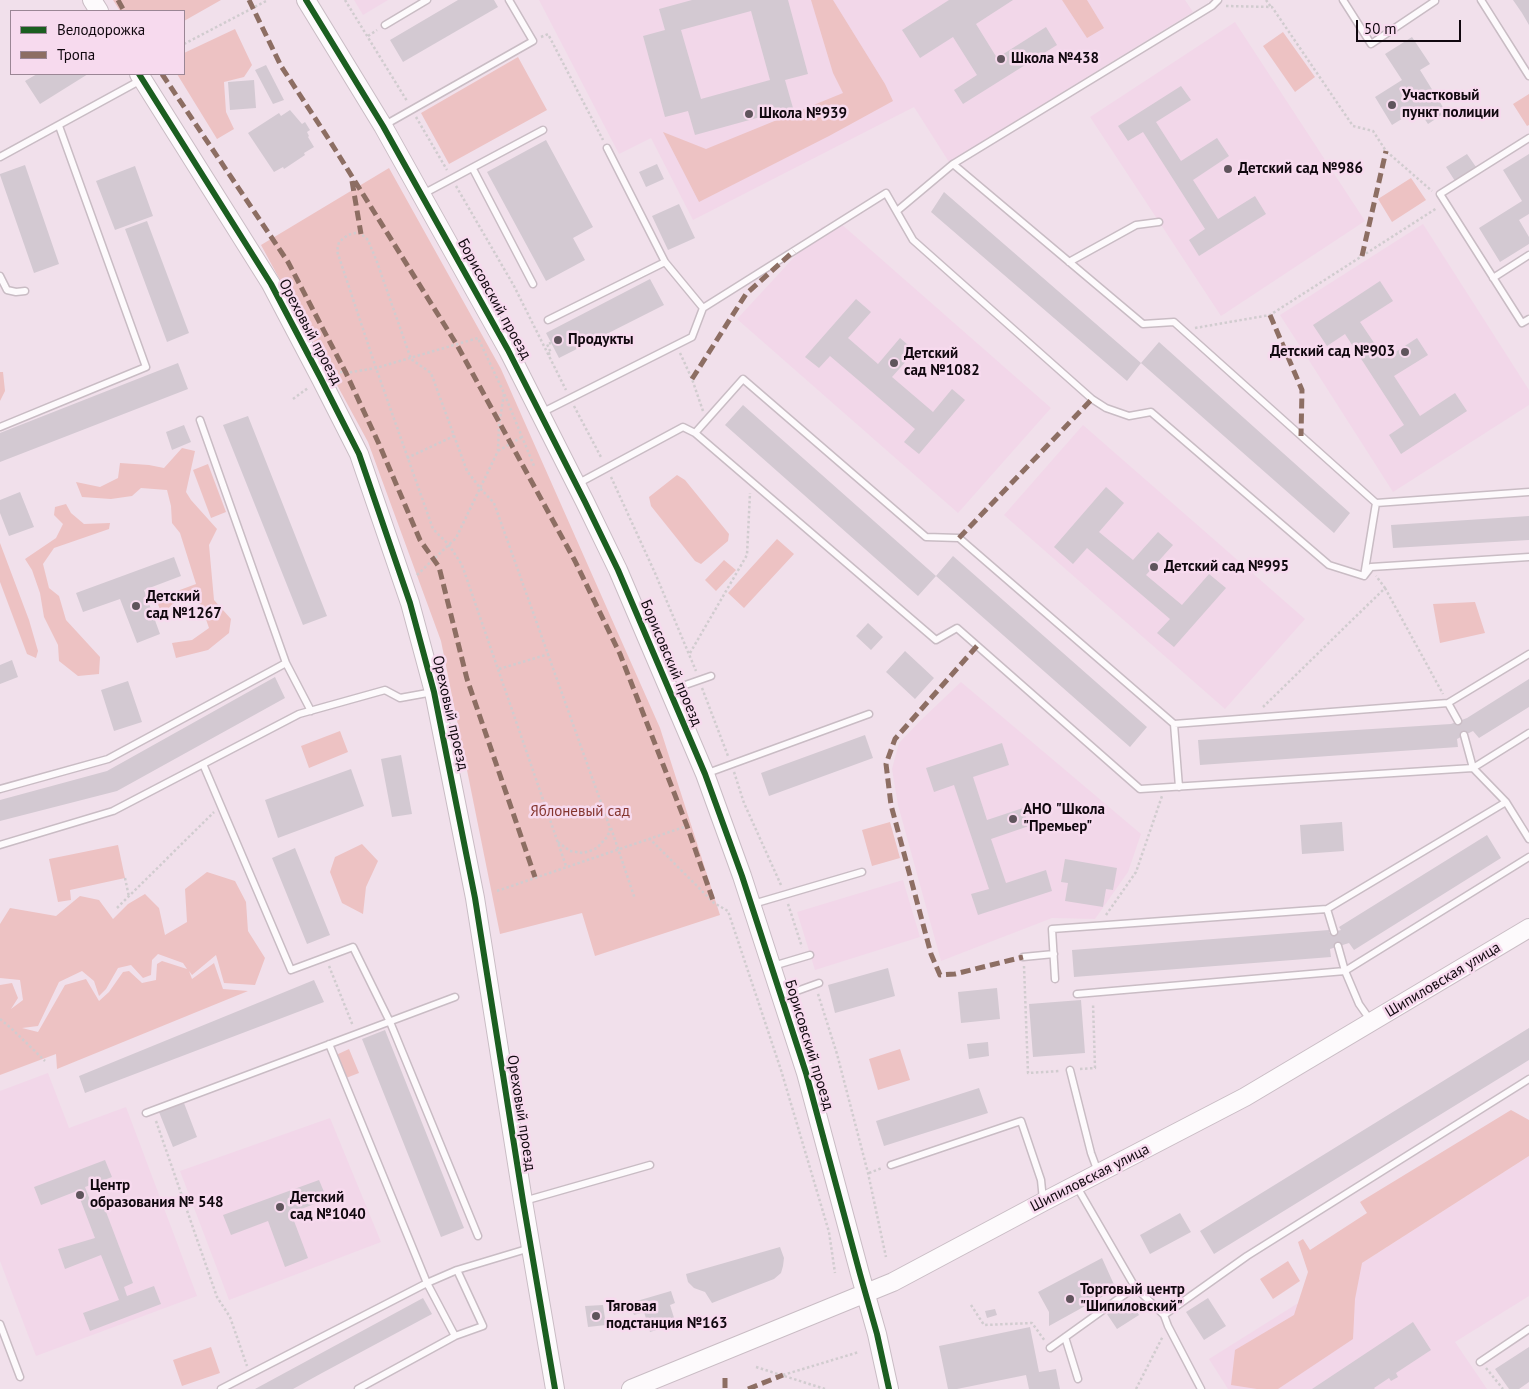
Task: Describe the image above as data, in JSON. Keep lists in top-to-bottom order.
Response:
{
  "streets": {
    "street": ["Борисовский проезд", "Ореховый проезд", "Шипиловская улица"]
  },
  "crossings": [
    ["Борисовский проезд", "Шипиловская улица"]
  ],
  "parks": ["Яблоневый сад"],
  "places": [
    "Школа №438",
    "Участковый пункт полиции",
    "Школа №939",
    "Детский сад №986",
    "Продукты",
    "Детский сад №903",
    "Детский сад №1082",
    "Детский сад №995",
    "Детский сад №1267",
    "АНО \"Школа \"Премьер\"",
    "Центр образования № 548",
    "Детский сад №1040",
    "Торговый центр \"Шипиловский\"",
    "Тяговая подстанция №163"
  ],
  "legend": ["Велодорожка", "Тропа"],
  "scale_bar": "50 m"
}
